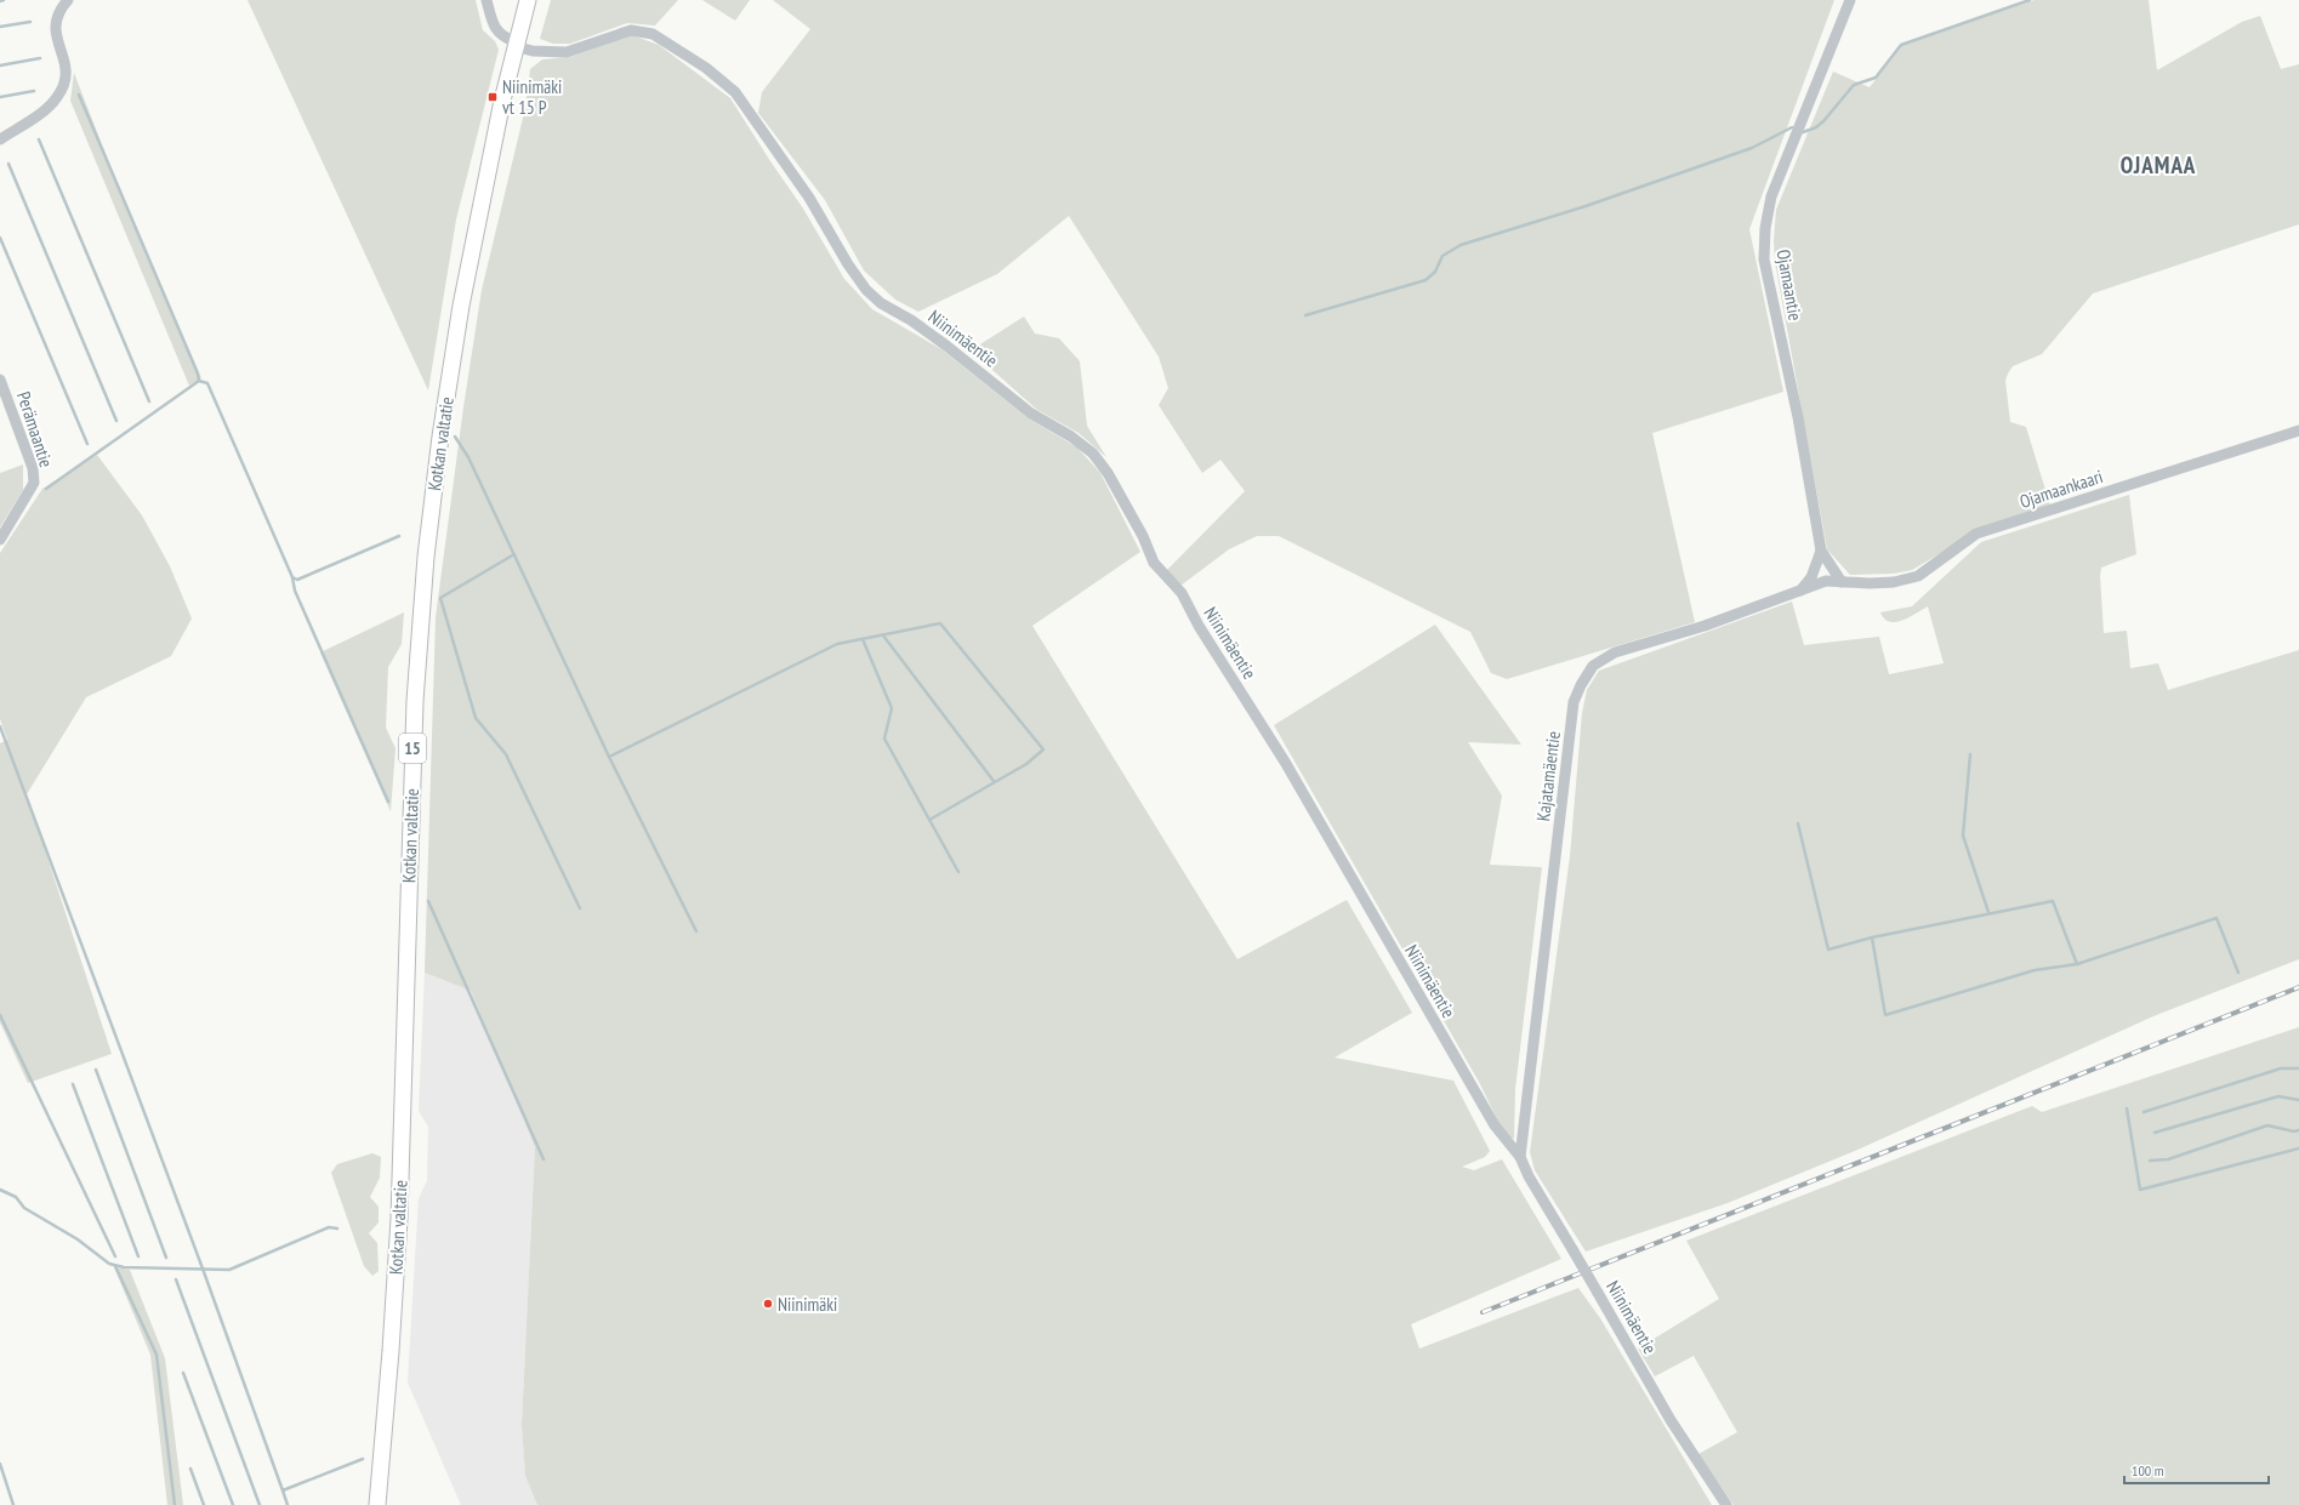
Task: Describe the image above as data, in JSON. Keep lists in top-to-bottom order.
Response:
{
  "streets": {
    "highway": ["Kotkan valtatie", "15"],
    "street": [
      "Ojamaantie",
      "Niinimäentie",
      "Perämaantie",
      "Ojamaankaari",
      "Kajatamäentie"
    ]
  },
  "crossings": [
    ["Ojamaantie", "Ojamaankaari"],
    ["Ojamaantie", "Kajatamäentie"],
    ["Niinimäentie", "Kotkan valtatie"],
    ["Niinimäentie", "Kajatamäentie"],
    ["Ojamaankaari", "Kajatamäentie"]
  ],
  "districts": ["OJAMAA"],
  "places": {
    "transit": ["Niinimäki vt 15 P"],
    "other": ["Niinimäki"]
  },
  "scale_bar": "100 m"
}
